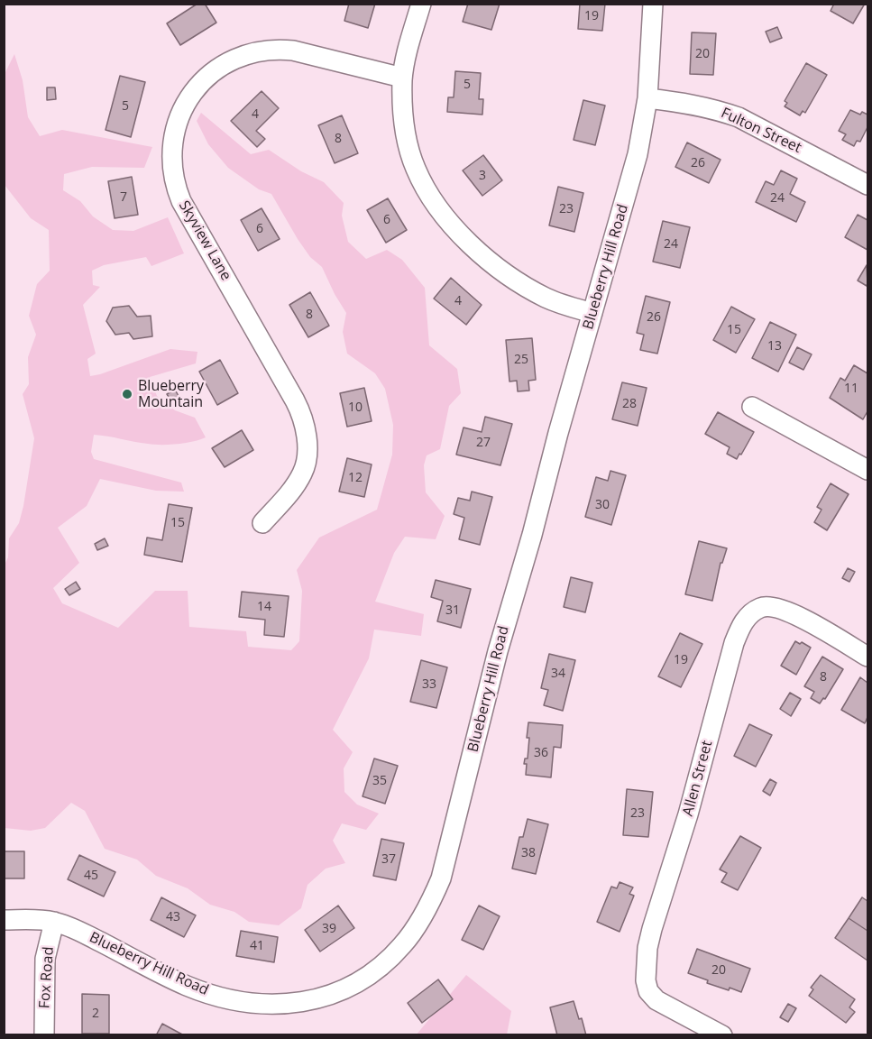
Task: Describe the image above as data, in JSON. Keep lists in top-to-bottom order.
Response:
{
  "streets": {
    "street": [
      "Fulton Street",
      "Skyview Lane",
      "Blueberry Hill Road",
      "Allen Street",
      "Fox Road"
    ]
  },
  "crossings": [
    ["Fulton Street", "Blueberry Hill Road"],
    ["Blueberry Hill Road", "Fox Road"]
  ],
  "places": ["Blueberry Mountain"],
  "house_numbers": [
    "19",
    "20",
    "5",
    "5",
    "4",
    "8",
    "26",
    "3",
    "7",
    "24",
    "23",
    "6",
    "6",
    "24",
    "4",
    "8",
    "26",
    "15",
    "13",
    "25",
    "11",
    "28",
    "10",
    "27",
    "12",
    "30",
    "15",
    "14",
    "31",
    "19",
    "34",
    "8",
    "33",
    "36",
    "35",
    "23",
    "38",
    "37",
    "45",
    "43",
    "39",
    "41",
    "20",
    "2"
  ]
}
